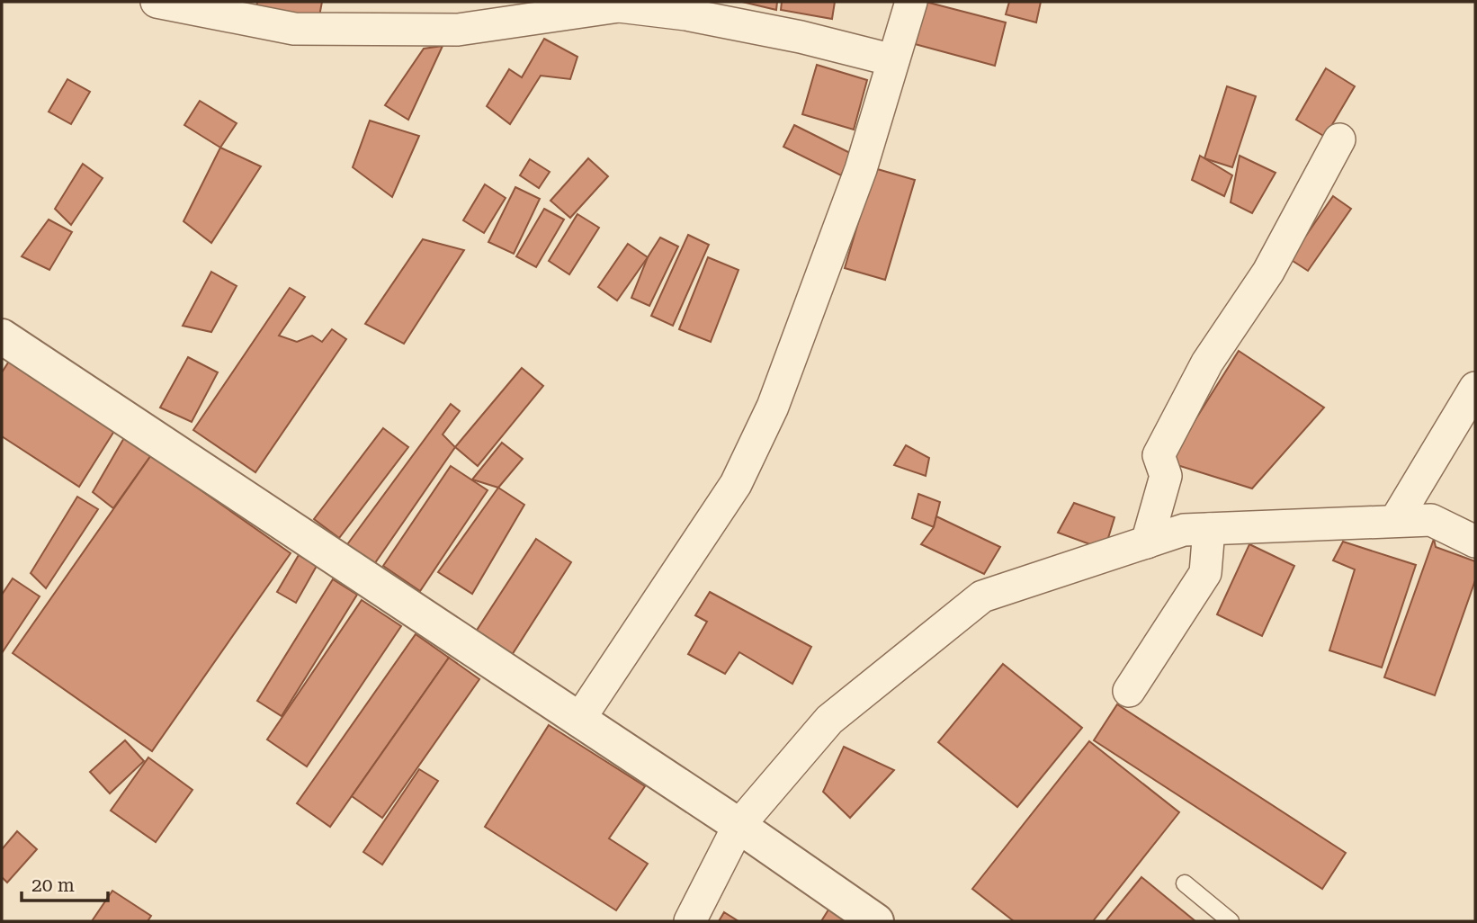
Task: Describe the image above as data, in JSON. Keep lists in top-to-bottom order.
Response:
{
  "scale_bar": "20 m"
}
